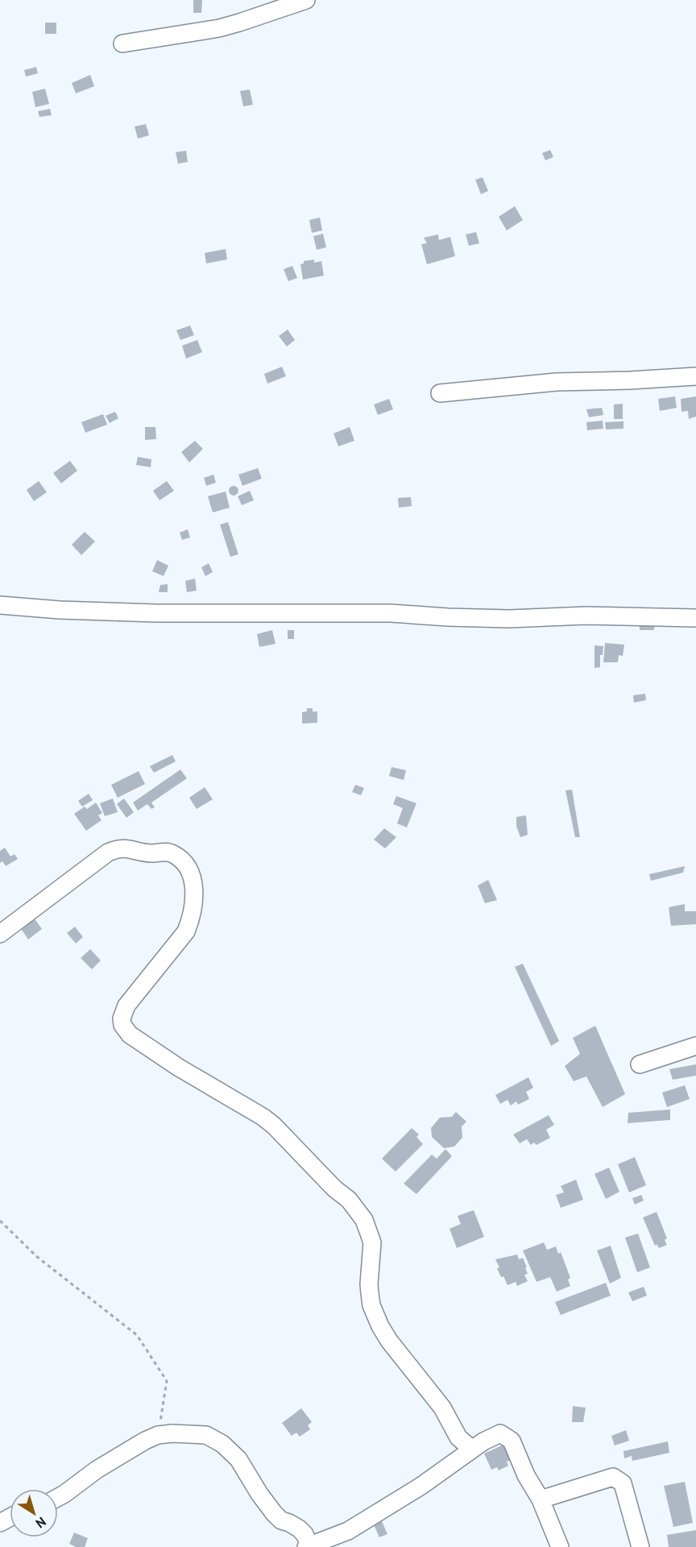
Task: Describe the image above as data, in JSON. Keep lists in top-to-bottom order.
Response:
{
  "north": "bottom right"
}
